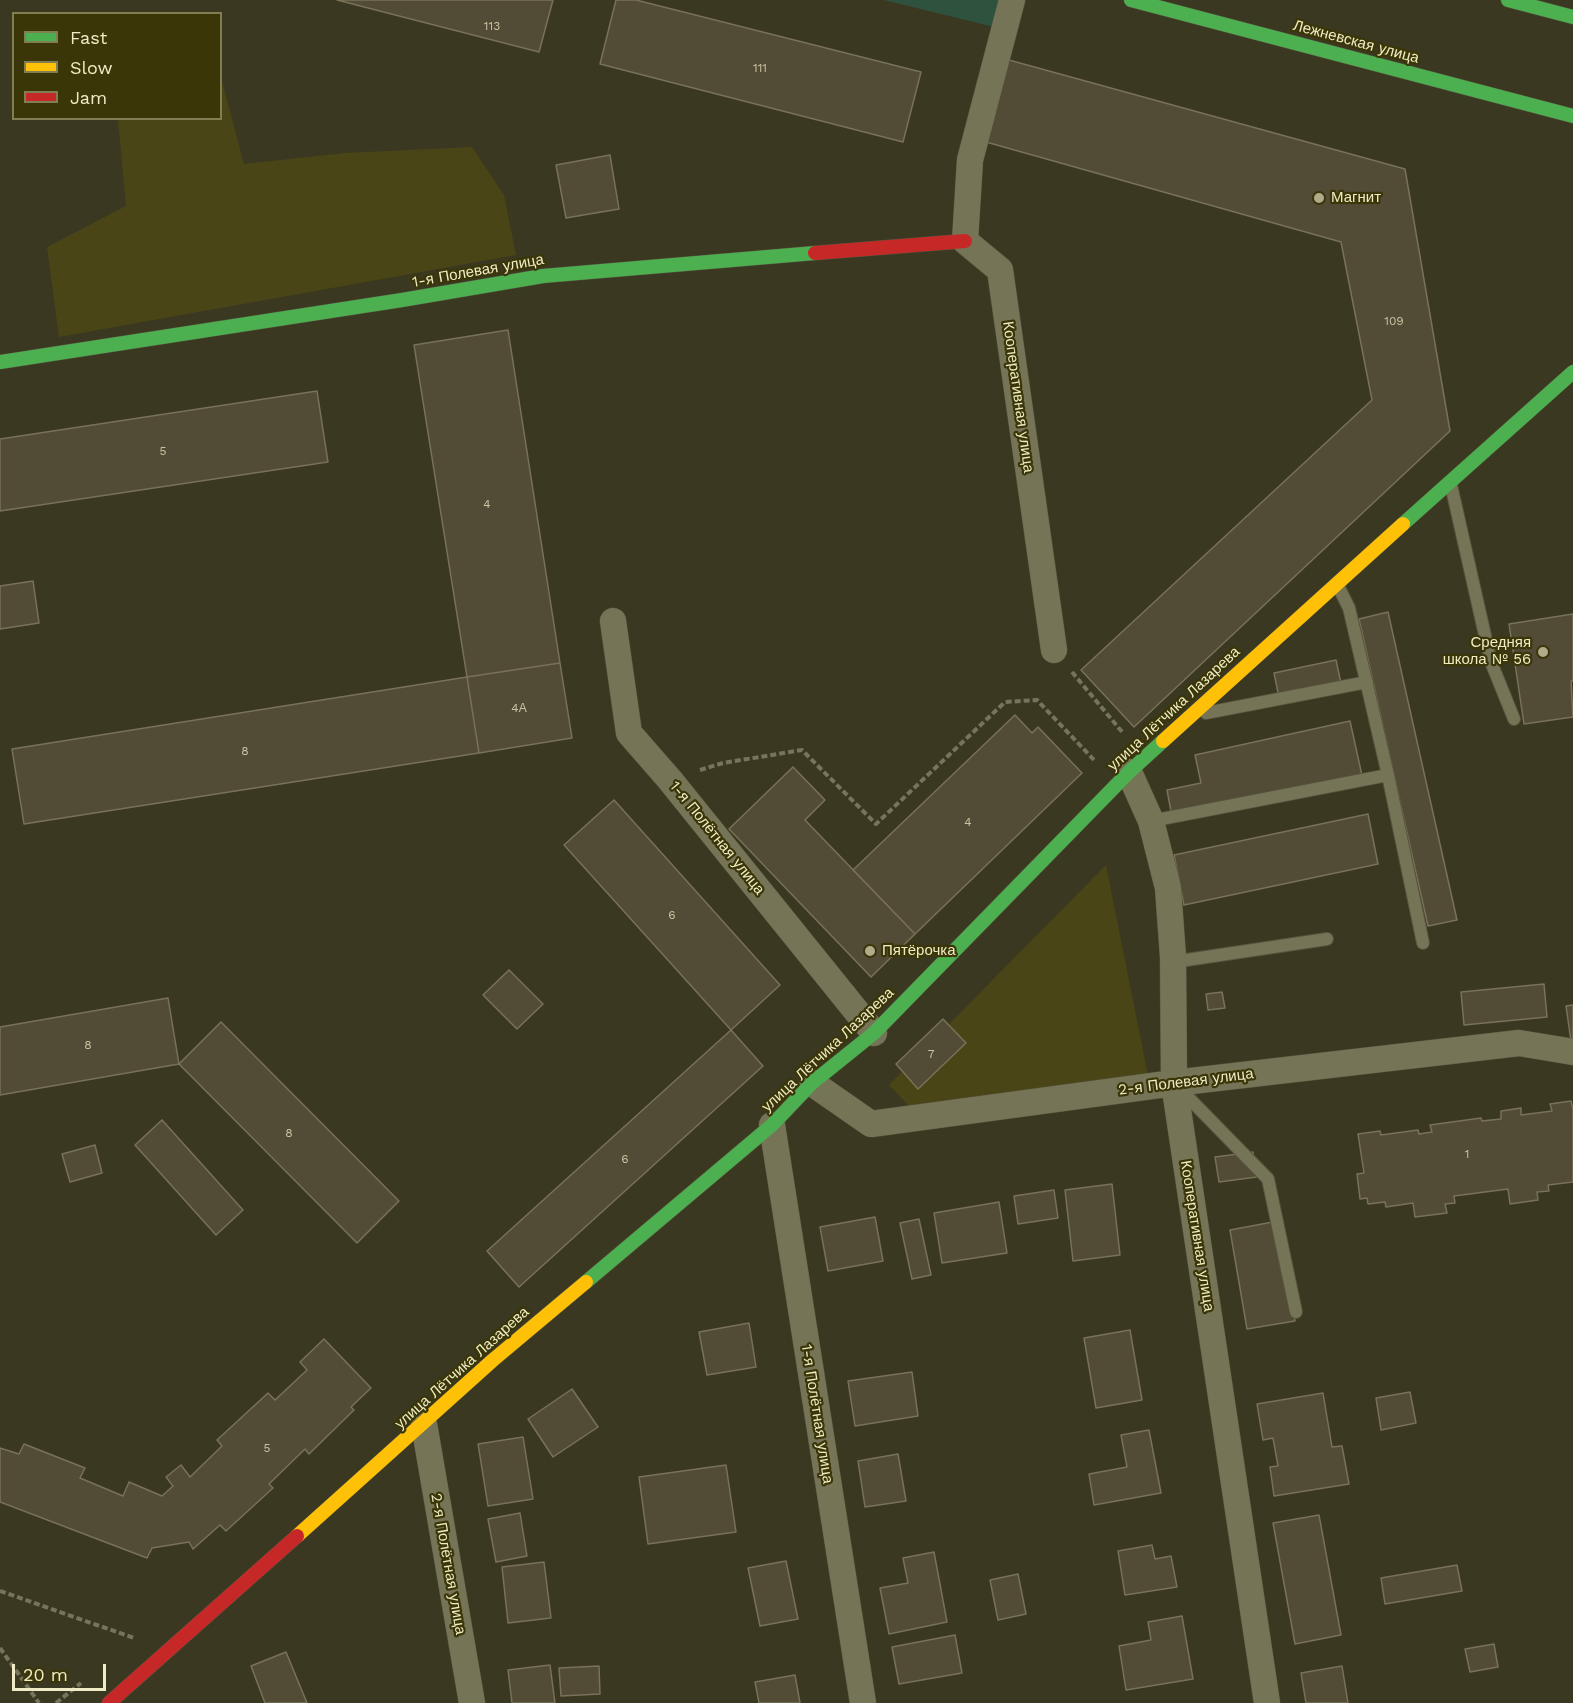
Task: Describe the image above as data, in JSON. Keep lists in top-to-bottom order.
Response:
{
  "streets": {
    "main road": ["Лежневская улица", "1-я Полевая улица", "улица Лётчика Лазарева"],
    "street": [
      "Кооперативная улица",
      "1-я Полётная улица",
      "2-я Полевая улица",
      "2-я Полётная улица"
    ]
  },
  "crossings": [
    ["1-я Полевая улица", "Кооперативная улица"],
    ["Кооперативная улица", "улица Лётчика Лазарева"],
    ["Кооперативная улица", "2-я Полевая улица"],
    ["улица Лётчика Лазарева", "1-я Полётная улица"],
    ["улица Лётчика Лазарева", "2-я Полевая улица"],
    ["улица Лётчика Лазарева", "2-я Полётная улица"]
  ],
  "places": ["Магнит", "Средняя школа № 56", "Пятёрочка"],
  "house_numbers": [
    "113",
    "111",
    "109",
    "5",
    "4",
    "4А",
    "8",
    "4",
    "6",
    "8",
    "7",
    "8",
    "1",
    "6",
    "5"
  ],
  "legend": ["Fast", "Slow", "Jam"],
  "scale_bar": "20 m"
}
